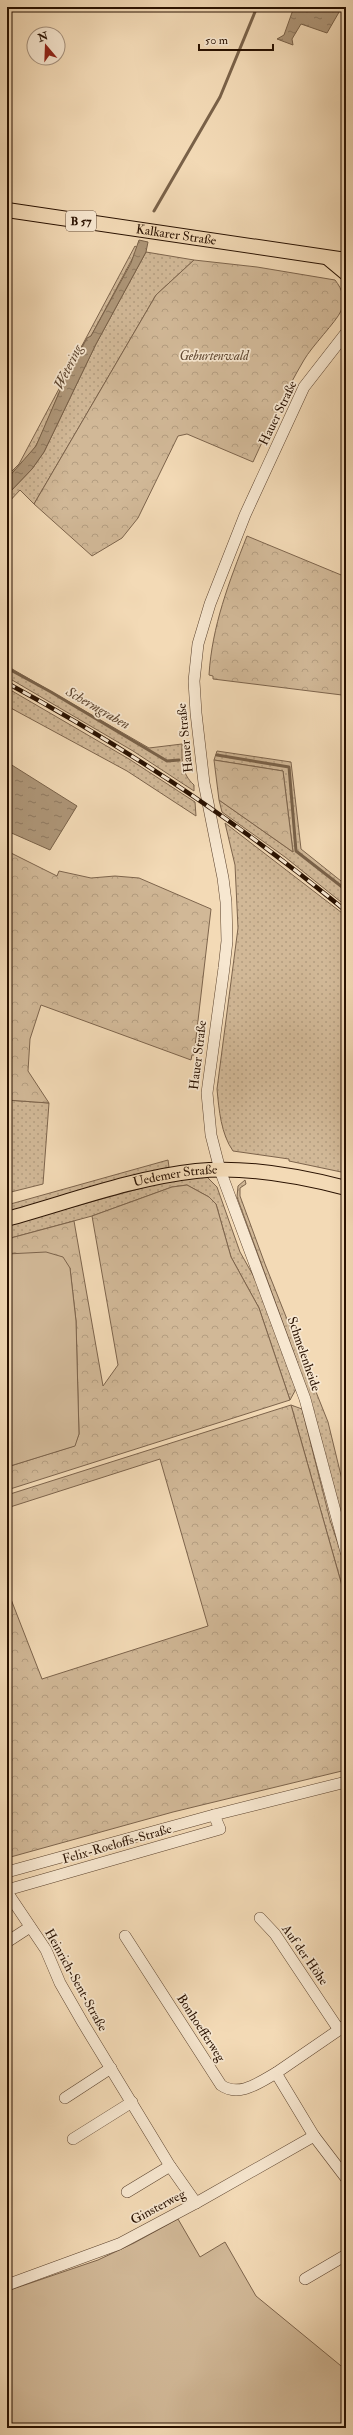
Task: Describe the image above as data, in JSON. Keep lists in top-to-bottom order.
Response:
{
  "streets": {
    "main road": ["B 57", "Kalkarer Straße", "Uedemer Straße"],
    "street": [
      "Hauer Straße",
      "Schmelenheide",
      "Felix-Roeloffs-Straße",
      "Auf der Höhe",
      "Heinrich-Sent-Straße",
      "Bonhoefferweg",
      "Ginsterweg"
    ]
  },
  "crossings": [
    ["Hauer Straße", "Uedemer Straße"],
    ["Hauer Straße", "Schmelenheide"],
    ["Uedemer Straße", "Schmelenheide"],
    ["Felix-Roeloffs-Straße", "Heinrich-Sent-Straße"],
    ["Auf der Höhe", "Bonhoefferweg"],
    ["Heinrich-Sent-Straße", "Ginsterweg"]
  ],
  "water": ["Wetering", "Schermgraben"],
  "parks": ["Geburtenwald"],
  "scale_bar": "50 m",
  "north": "top"
}
